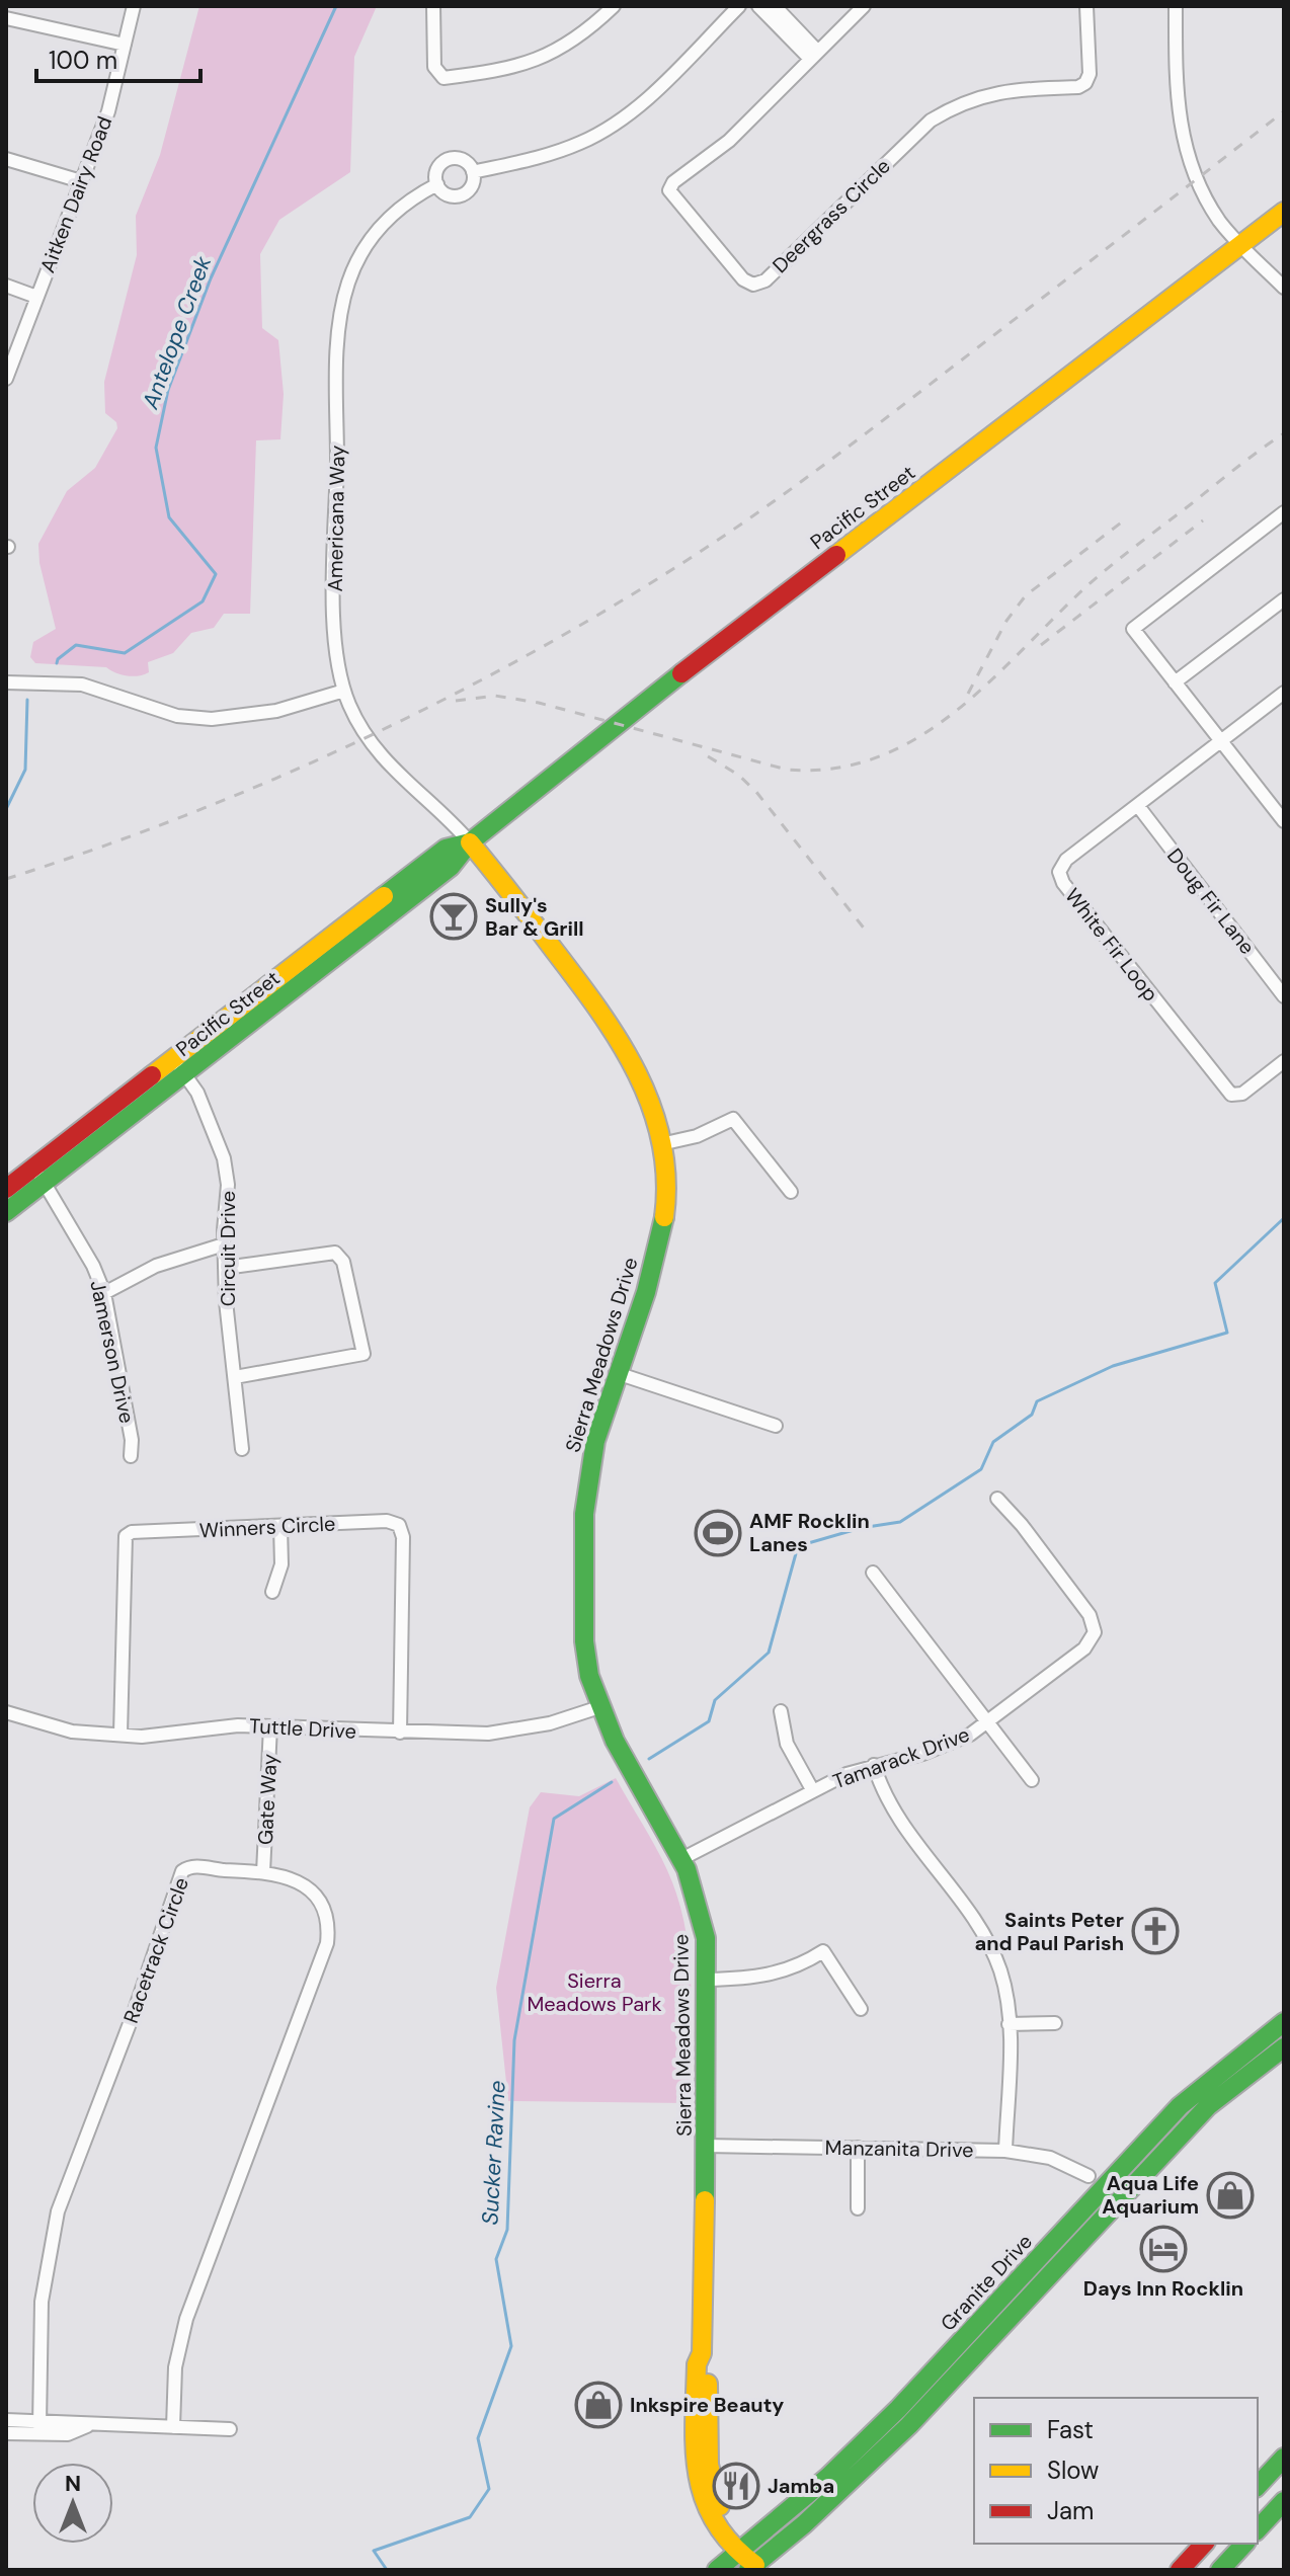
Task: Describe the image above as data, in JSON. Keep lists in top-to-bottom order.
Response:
{
  "streets": {
    "main road": ["Pacific Street", "Sierra Meadows Drive", "Granite Drive"],
    "street": [
      "Aitken Dairy Road",
      "Deergrass Circle",
      "Americana Way",
      "Doug Fir Lane",
      "White Fir Loop",
      "Circuit Drive",
      "Jamerson Drive",
      "Winners Circle",
      "Tuttle Drive",
      "Tamarack Drive",
      "Gate Way",
      "Racetrack Circle",
      "Manzanita Drive"
    ]
  },
  "crossings": [
    ["Pacific Street", "Americana Way"],
    ["Pacific Street", "Circuit Drive"],
    ["Pacific Street", "Jamerson Drive"],
    ["Pacific Street", "Sierra Meadows Drive"],
    ["Americana Way", "Sierra Meadows Drive"],
    ["Doug Fir Lane", "White Fir Loop"],
    ["Sierra Meadows Drive", "Tuttle Drive"],
    ["Sierra Meadows Drive", "Tamarack Drive"],
    ["Sierra Meadows Drive", "Manzanita Drive"],
    ["Sierra Meadows Drive", "Granite Drive"],
    ["Winners Circle", "Tuttle Drive"],
    ["Tuttle Drive", "Gate Way"],
    ["Gate Way", "Racetrack Circle"]
  ],
  "water": ["Antelope Creek", "Sucker Ravine"],
  "parks": ["Sierra Meadows Park"],
  "places": {
    "bar": ["Sully's Bar & Grill"],
    "sports": ["AMF Rocklin Lanes"],
    "church": ["Saints Peter and Paul Parish"],
    "shop": ["Aqua Life Aquarium", "Inkspire Beauty"],
    "hotel": ["Days Inn Rocklin"],
    "restaurant": ["Jamba"]
  },
  "legend": ["Fast", "Slow", "Jam"],
  "scale_bar": "100 m",
  "north": "top"
}
